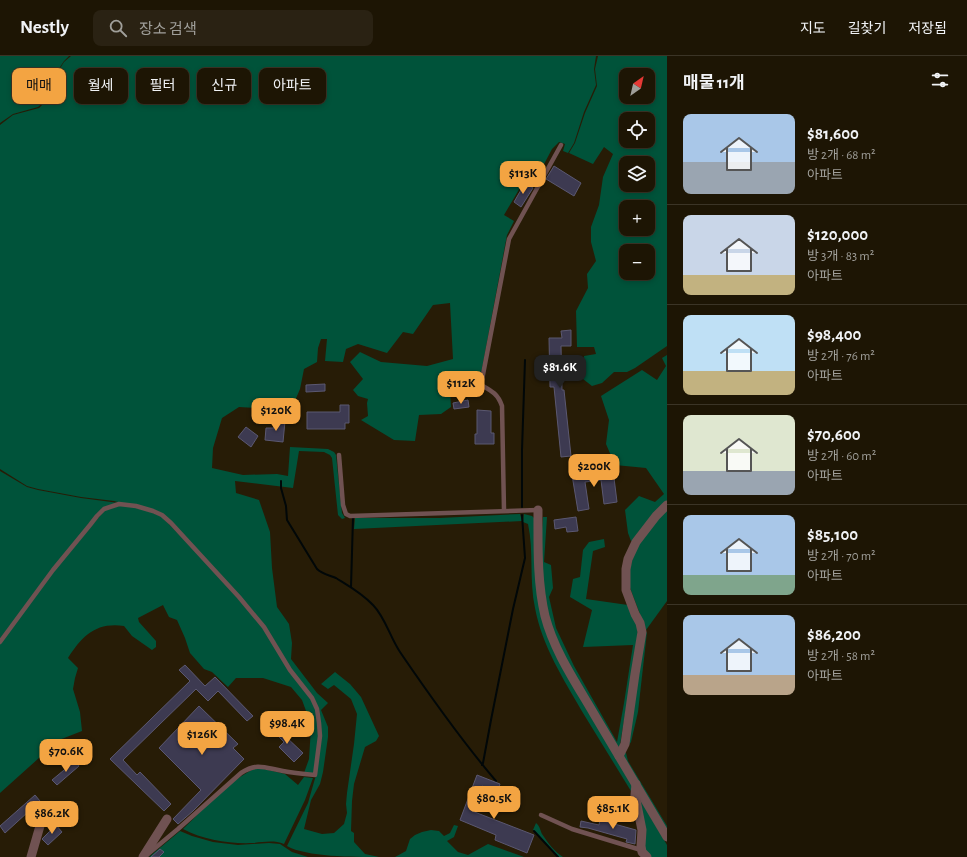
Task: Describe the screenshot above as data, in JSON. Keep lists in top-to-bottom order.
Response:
{
  "north": "top right",
  "page": {
    "header": "Nestly",
    "search": "장소 검색",
    "nav": ["지도", "길찾기", "저장됨"],
    "heading": "매물 11개",
    "map_buttons": ["+", "−"],
    "chip": [
      "매매",
      "월세",
      "필터",
      "신규",
      "아파트"
    ],
    "list": [
      {
        "name": "$81,600",
        "note": "방 2개 · 68 m² · 아파트"
      },
      {
        "name": "$120,000",
        "note": "방 3개 · 83 m² · 아파트"
      },
      {
        "name": "$98,400",
        "note": "방 2개 · 76 m² · 아파트"
      },
      {
        "name": "$70,600",
        "note": "방 2개 · 60 m² · 아파트"
      },
      {
        "name": "$85,100",
        "note": "방 2개 · 70 m² · 아파트"
      },
      {
        "name": "$86,200",
        "note": "방 2개 · 58 m² · 아파트"
      }
    ],
    "price": [
      "$113K",
      "$81.6K",
      "$112K",
      "$120K",
      "$200K",
      "$98.4K",
      "$126K",
      "$70.6K",
      "$80.5K",
      "$85.1K",
      "$86.2K"
    ]
  }
}
